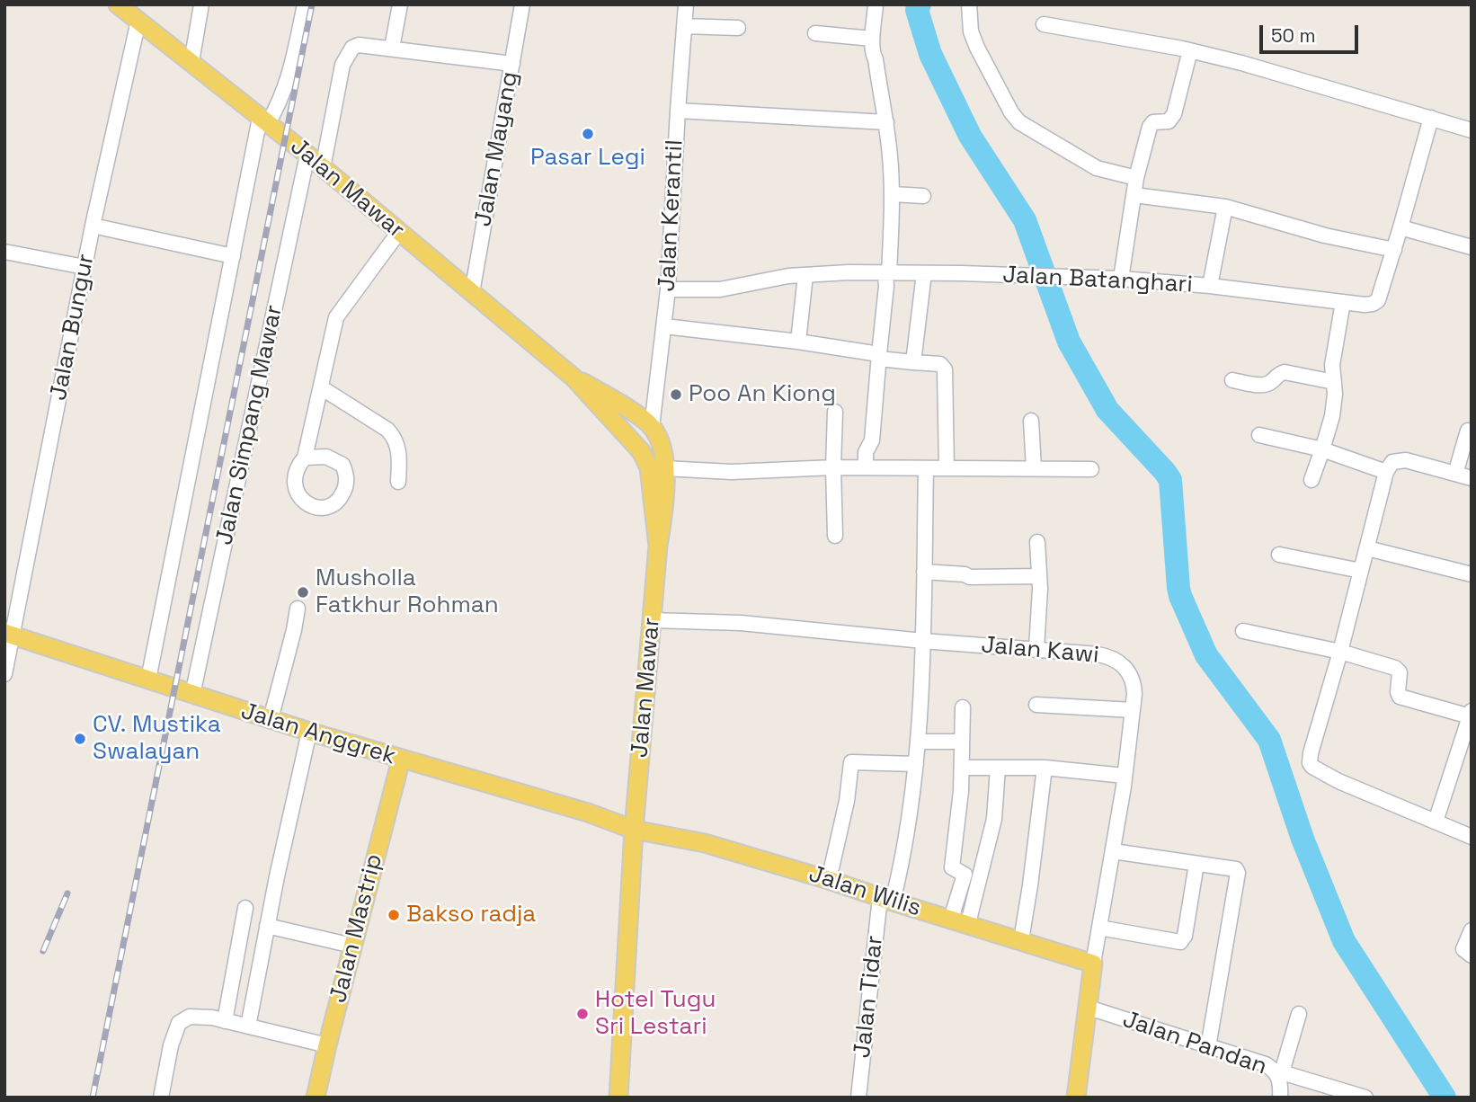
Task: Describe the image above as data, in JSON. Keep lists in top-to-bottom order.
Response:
{
  "streets": {
    "main road": [
      "Jalan Mawar",
      "Jalan Anggrek",
      "Jalan Wilis",
      "Jalan Mastrip"
    ],
    "street": [
      "Jalan Mayang",
      "Jalan Kerantil",
      "Jalan Batanghari",
      "Jalan Bungur",
      "Jalan Simpang Mawar",
      "Jalan Kawi",
      "Jalan Tidar",
      "Jalan Pandan"
    ]
  },
  "crossings": [
    ["Jalan Mayang", "Jalan Mawar"],
    ["Jalan Mawar", "Jalan Kerantil"],
    ["Jalan Mawar", "Jalan Bungur"],
    ["Jalan Mawar", "Jalan Simpang Mawar"],
    ["Jalan Mawar", "Jalan Kawi"],
    ["Jalan Mawar", "Jalan Anggrek"],
    ["Jalan Mawar", "Jalan Wilis"],
    ["Jalan Kerantil", "Jalan Batanghari"],
    ["Jalan Bungur", "Jalan Anggrek"],
    ["Jalan Simpang Mawar", "Jalan Anggrek"],
    ["Jalan Kawi", "Jalan Wilis"],
    ["Jalan Kawi", "Jalan Tidar"],
    ["Jalan Anggrek", "Jalan Wilis"],
    ["Jalan Anggrek", "Jalan Mastrip"],
    ["Jalan Wilis", "Jalan Tidar"]
  ],
  "places": [
    "Pasar Legi",
    "Poo An Kiong",
    "Musholla Fatkhur Rohman",
    "CV. Mustika Swalayan",
    "Bakso radja",
    "Hotel Tugu Sri Lestari"
  ],
  "scale_bar": "50 m"
}
